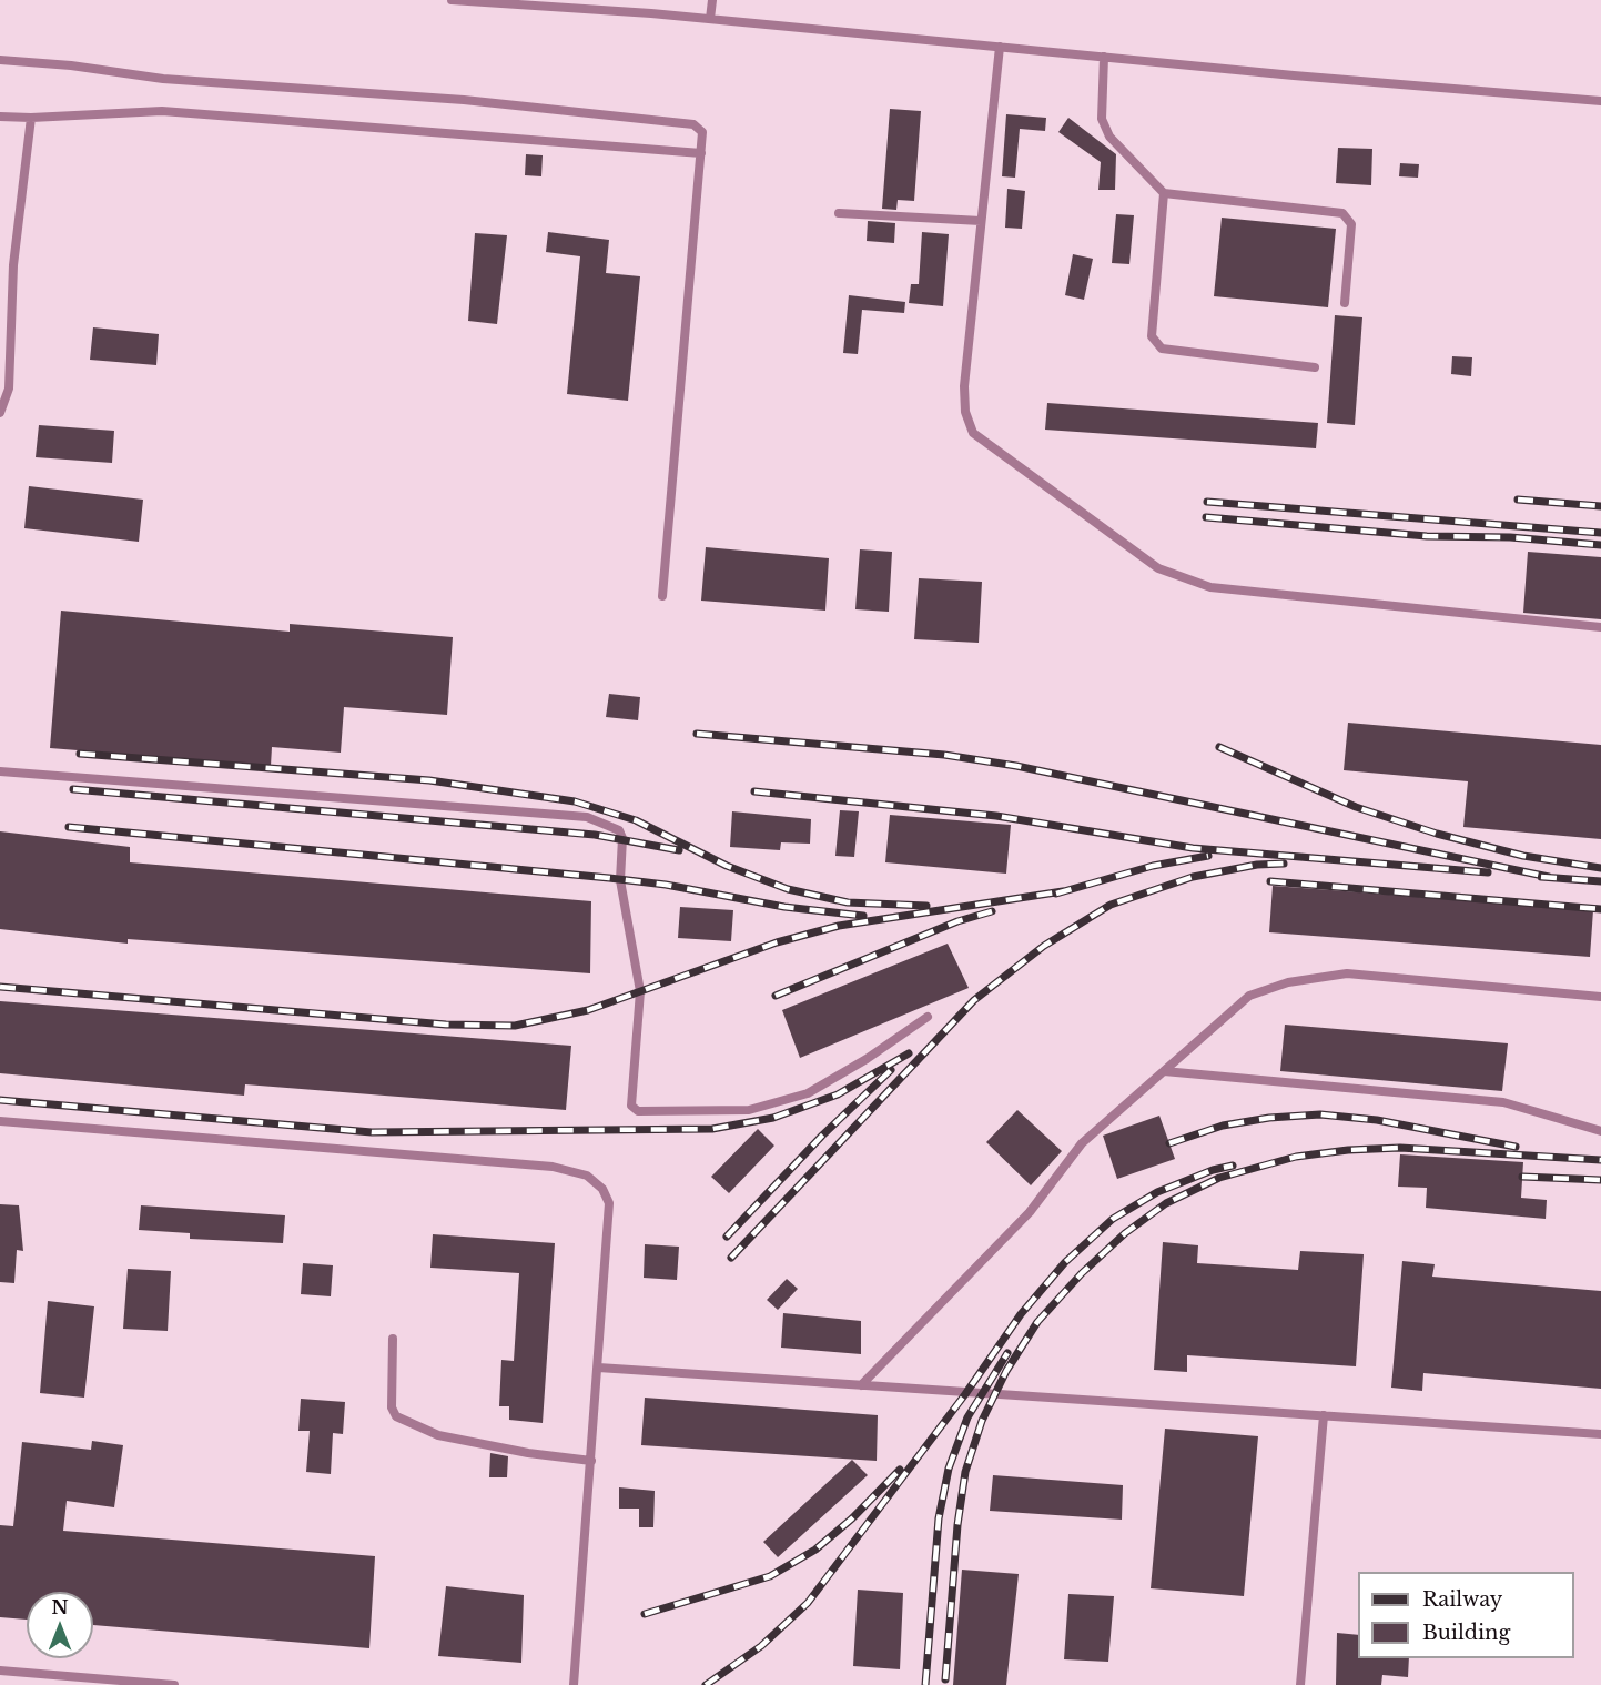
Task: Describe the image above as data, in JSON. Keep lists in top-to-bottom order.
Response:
{
  "legend": ["Railway", "Building"],
  "north": "top"
}
